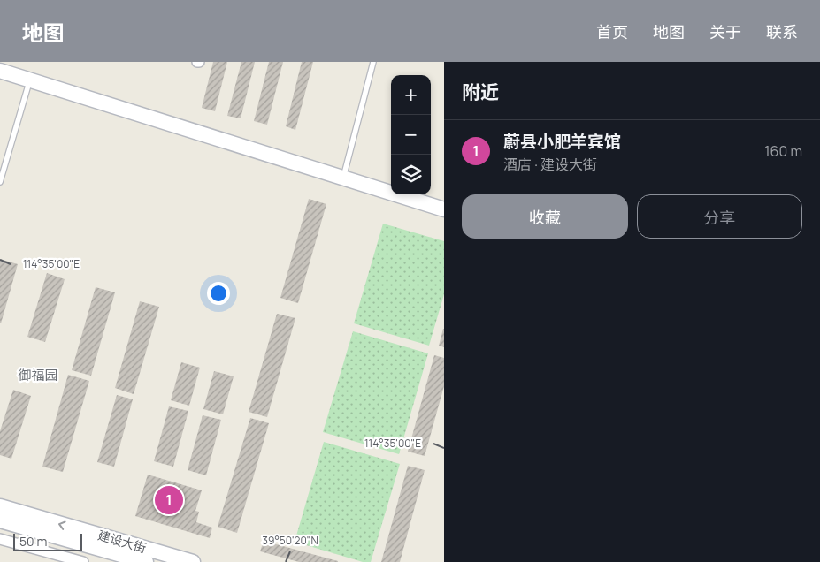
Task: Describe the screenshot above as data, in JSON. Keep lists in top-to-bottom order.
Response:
{
  "streets": {
    "street": ["建设大街"]
  },
  "districts": ["御福园"],
  "scale_bar": "50 m",
  "page": {
    "header": "地图",
    "nav": [
      "首页",
      "地图",
      "关于",
      "联系"
    ],
    "heading": "附近",
    "map_buttons": ["+", "−"],
    "list": [
      {
        "mark": "1",
        "name": "蔚县小肥羊宾馆",
        "note": "酒店 · 建设大街",
        "value": "160 m"
      }
    ],
    "buttons": ["收藏", "分享"],
    "pins": "1",
    "scale": "50 m"
  },
  "coordinates": ["114°35'00\"E", "39°50'20\"N"]
}
